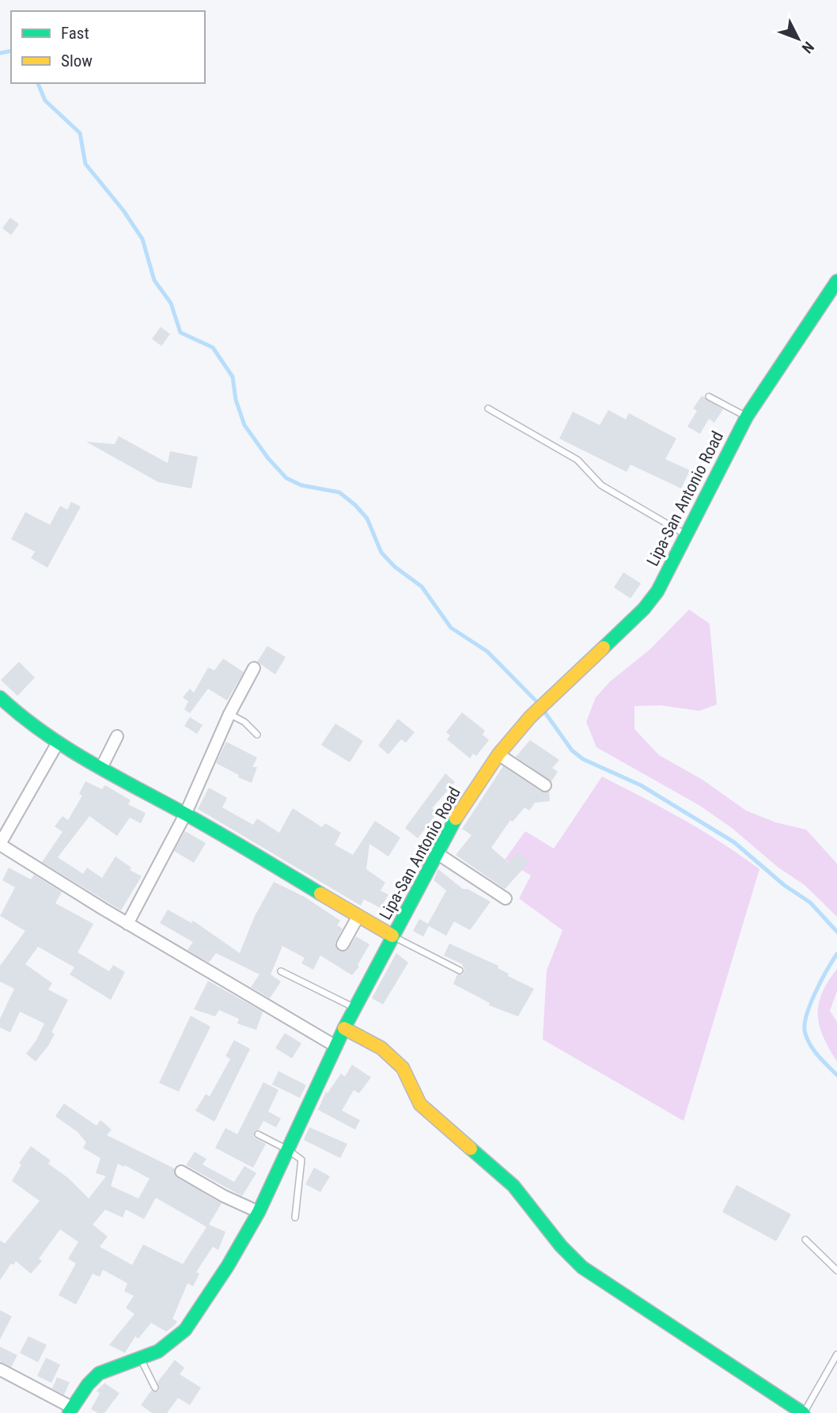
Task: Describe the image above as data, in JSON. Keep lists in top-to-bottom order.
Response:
{
  "streets": {
    "main road": ["Lipa-San Antonio Road"]
  },
  "legend": ["Fast", "Slow"],
  "north": "bottom right"
}
